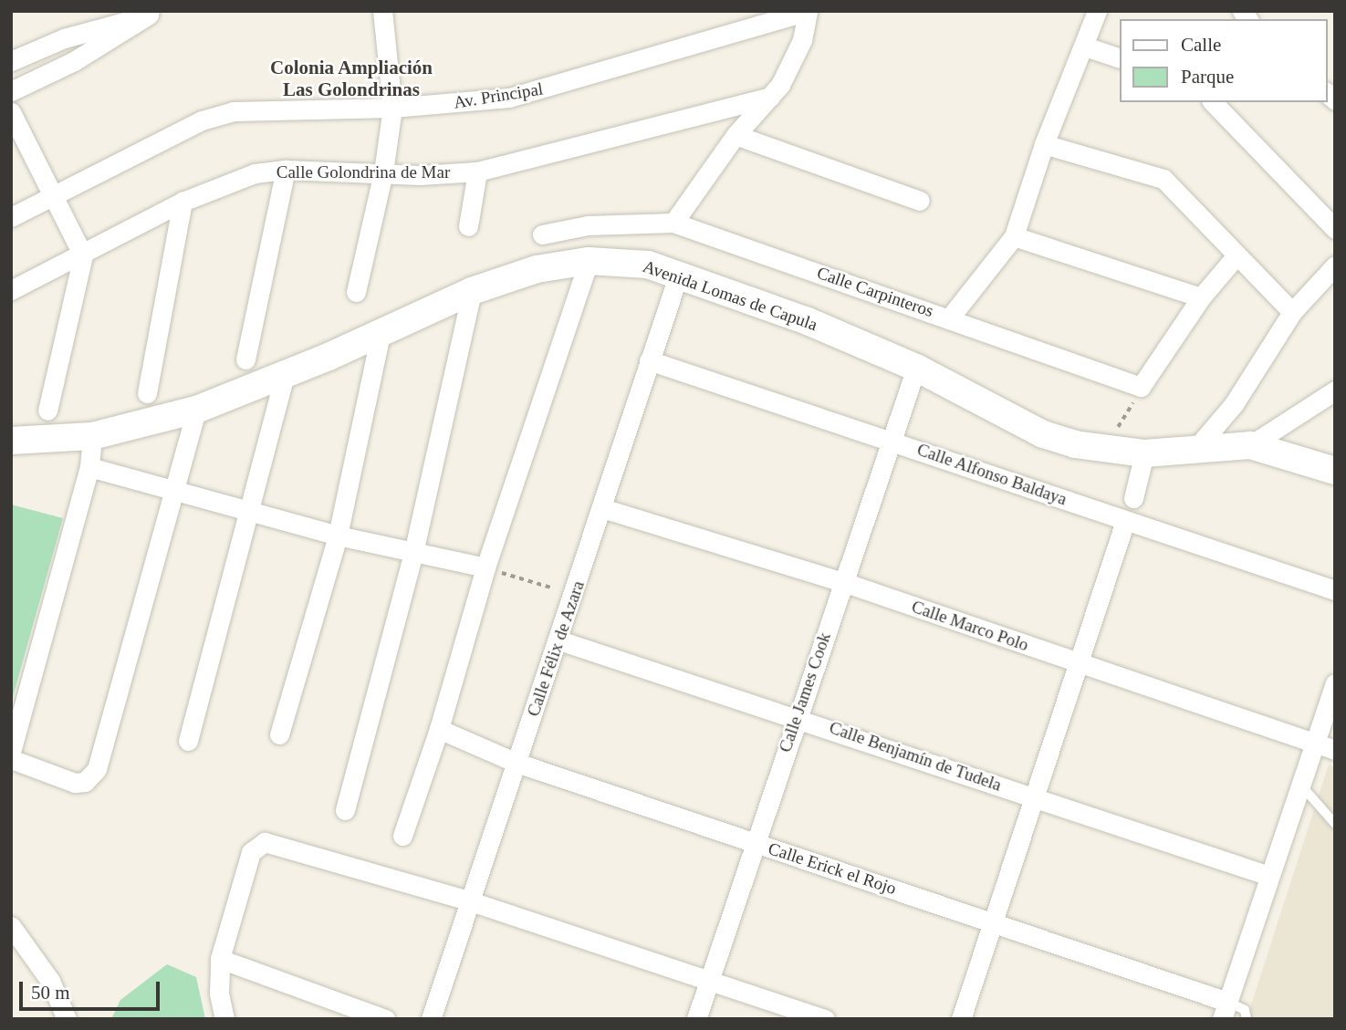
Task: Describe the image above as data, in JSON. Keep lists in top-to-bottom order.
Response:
{
  "streets": {
    "street": [
      "Av. Principal",
      "Calle Golondrina de Mar",
      "Calle Carpinteros",
      "Avenida Lomas de Capula",
      "Calle Alfonso Baldaya",
      "Calle Marco Polo",
      "Calle Félix de Azara",
      "Calle James Cook",
      "Calle Benjamín de Tudela",
      "Calle Erick el Rojo"
    ]
  },
  "crossings": [
    ["Avenida Lomas de Capula", "Calle Félix de Azara"],
    ["Avenida Lomas de Capula", "Calle James Cook"],
    ["Calle Alfonso Baldaya", "Calle Félix de Azara"],
    ["Calle Alfonso Baldaya", "Calle James Cook"],
    ["Calle Marco Polo", "Calle Félix de Azara"],
    ["Calle Marco Polo", "Calle James Cook"],
    ["Calle Félix de Azara", "Calle Benjamín de Tudela"],
    ["Calle Félix de Azara", "Calle Erick el Rojo"],
    ["Calle James Cook", "Calle Benjamín de Tudela"],
    ["Calle James Cook", "Calle Erick el Rojo"]
  ],
  "districts": ["Colonia Ampliación Las Golondrinas"],
  "legend": ["Calle", "Parque"],
  "scale_bar": "50 m"
}
